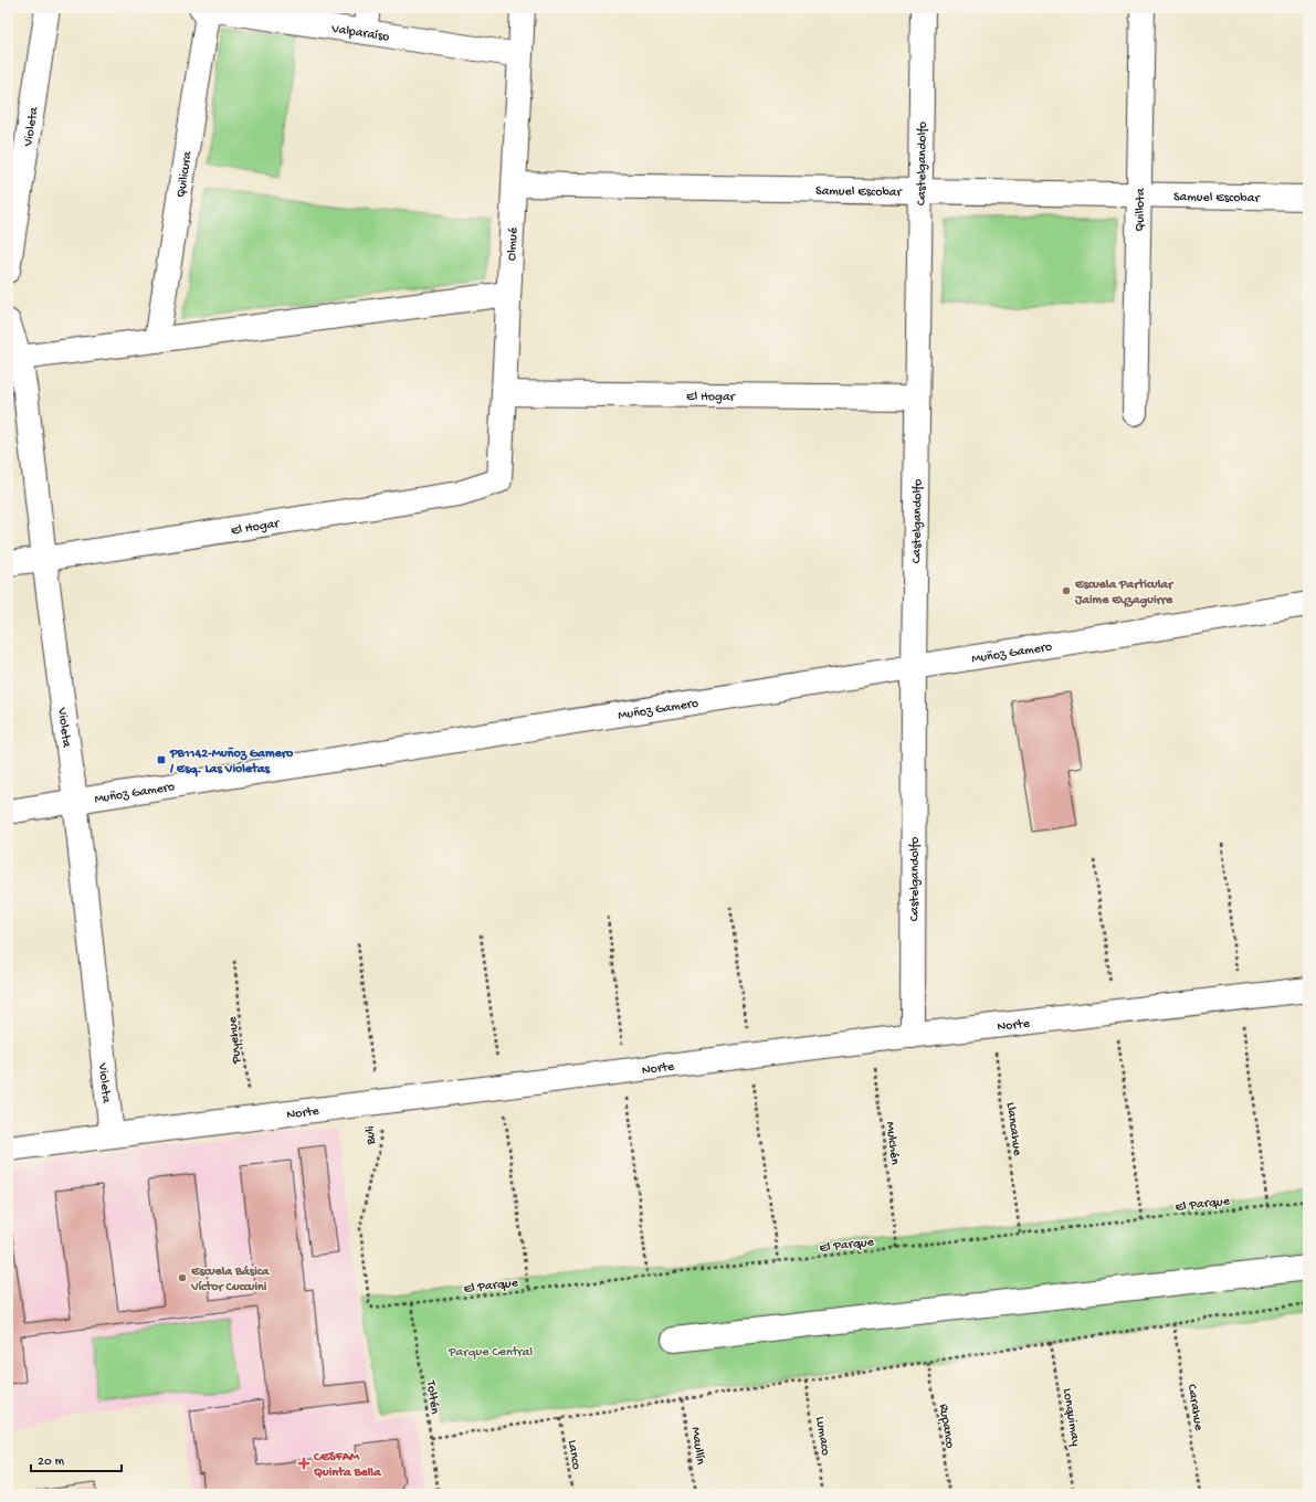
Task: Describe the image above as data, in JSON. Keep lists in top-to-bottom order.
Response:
{
  "streets": {
    "street": [
      "Valparaíso",
      "Violeta",
      "Castelgandolfo",
      "Quilicura",
      "Samuel Escobar",
      "Quillota",
      "Olmué",
      "El Hogar",
      "Muñoz Gamero",
      "Norte"
    ],
    "path": [
      "Puyehue",
      "Llancahue",
      "Buli",
      "Mulchén",
      "El Parque",
      "Toltén",
      "Carahue",
      "Lonquimay",
      "Rupanco",
      "Lumaco",
      "Maullín",
      "Lanco"
    ]
  },
  "crossings": [
    ["Valparaíso", "Quilicura"],
    ["Valparaíso", "Olmué"],
    ["Violeta", "El Hogar"],
    ["Violeta", "Muñoz Gamero"],
    ["Violeta", "Norte"],
    ["Castelgandolfo", "Samuel Escobar"],
    ["Castelgandolfo", "El Hogar"],
    ["Castelgandolfo", "Muñoz Gamero"],
    ["Castelgandolfo", "Norte"],
    ["Samuel Escobar", "Quillota"],
    ["Samuel Escobar", "Olmué"],
    ["Olmué", "El Hogar"],
    ["Norte", "Puyehue"],
    ["Norte", "Llancahue"],
    ["Norte", "Buli"],
    ["Norte", "Mulchén"],
    ["Llancahue", "El Parque"],
    ["Buli", "El Parque"],
    ["Mulchén", "El Parque"],
    ["El Parque", "Toltén"]
  ],
  "parks": ["Parque Central"],
  "places": {
    "other": ["Escuela Particular Jaime Eyzaguirre", "Escuela Básica Víctor Cuccuini"],
    "transit": ["PB1142-Muñoz Gamero / Esq. Las Violetas"],
    "health": ["CESFAM Quinta Bella"]
  },
  "scale_bar": "20 m"
}
